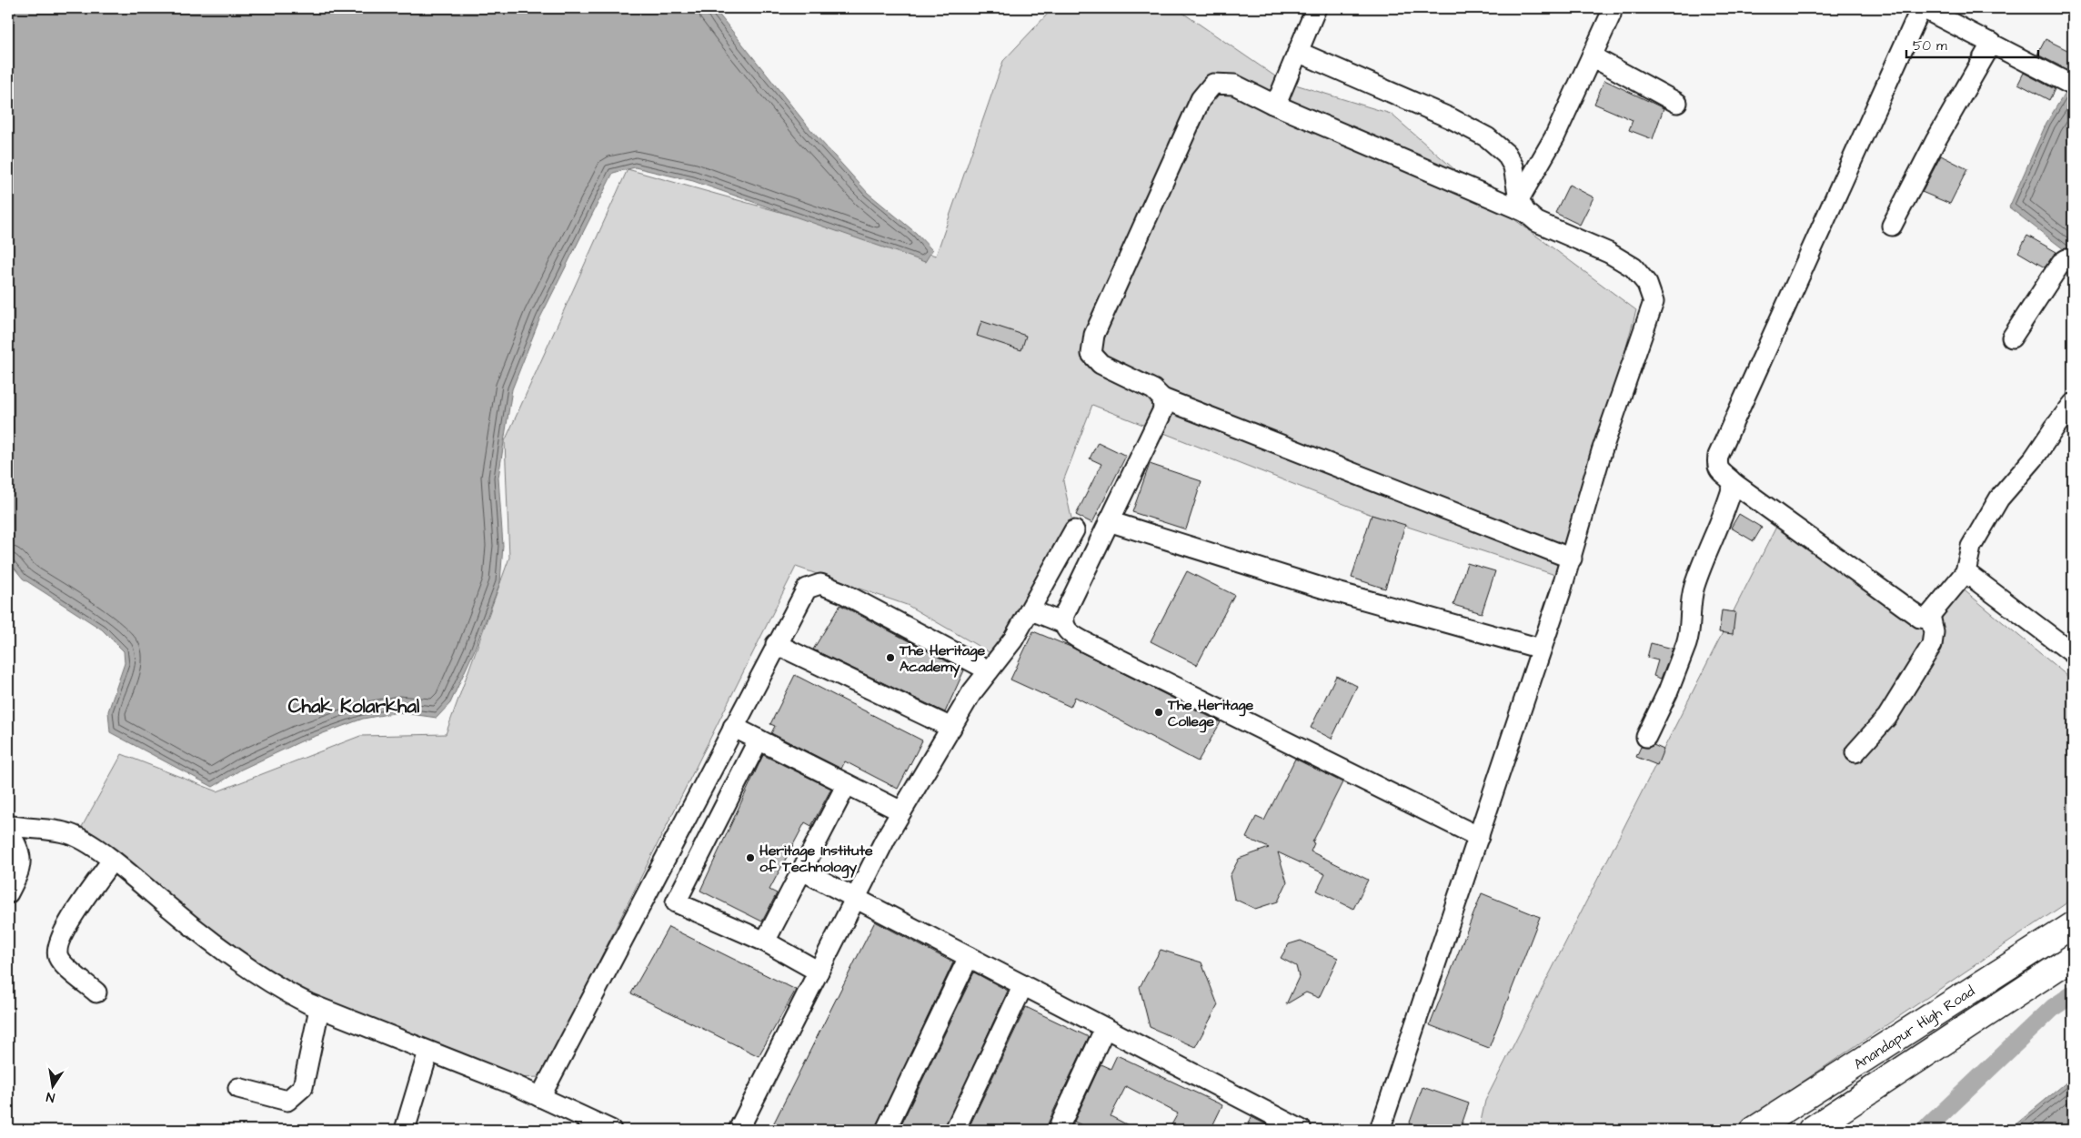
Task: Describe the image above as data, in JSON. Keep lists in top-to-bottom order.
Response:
{
  "streets": {
    "main road": ["Anandapur High Road"]
  },
  "districts": ["Chak Kolarkhal"],
  "places": ["The Heritage Academy", "The Heritage College", "Heritage Institute of Technology"],
  "scale_bar": "50 m",
  "north": "bottom"
}
